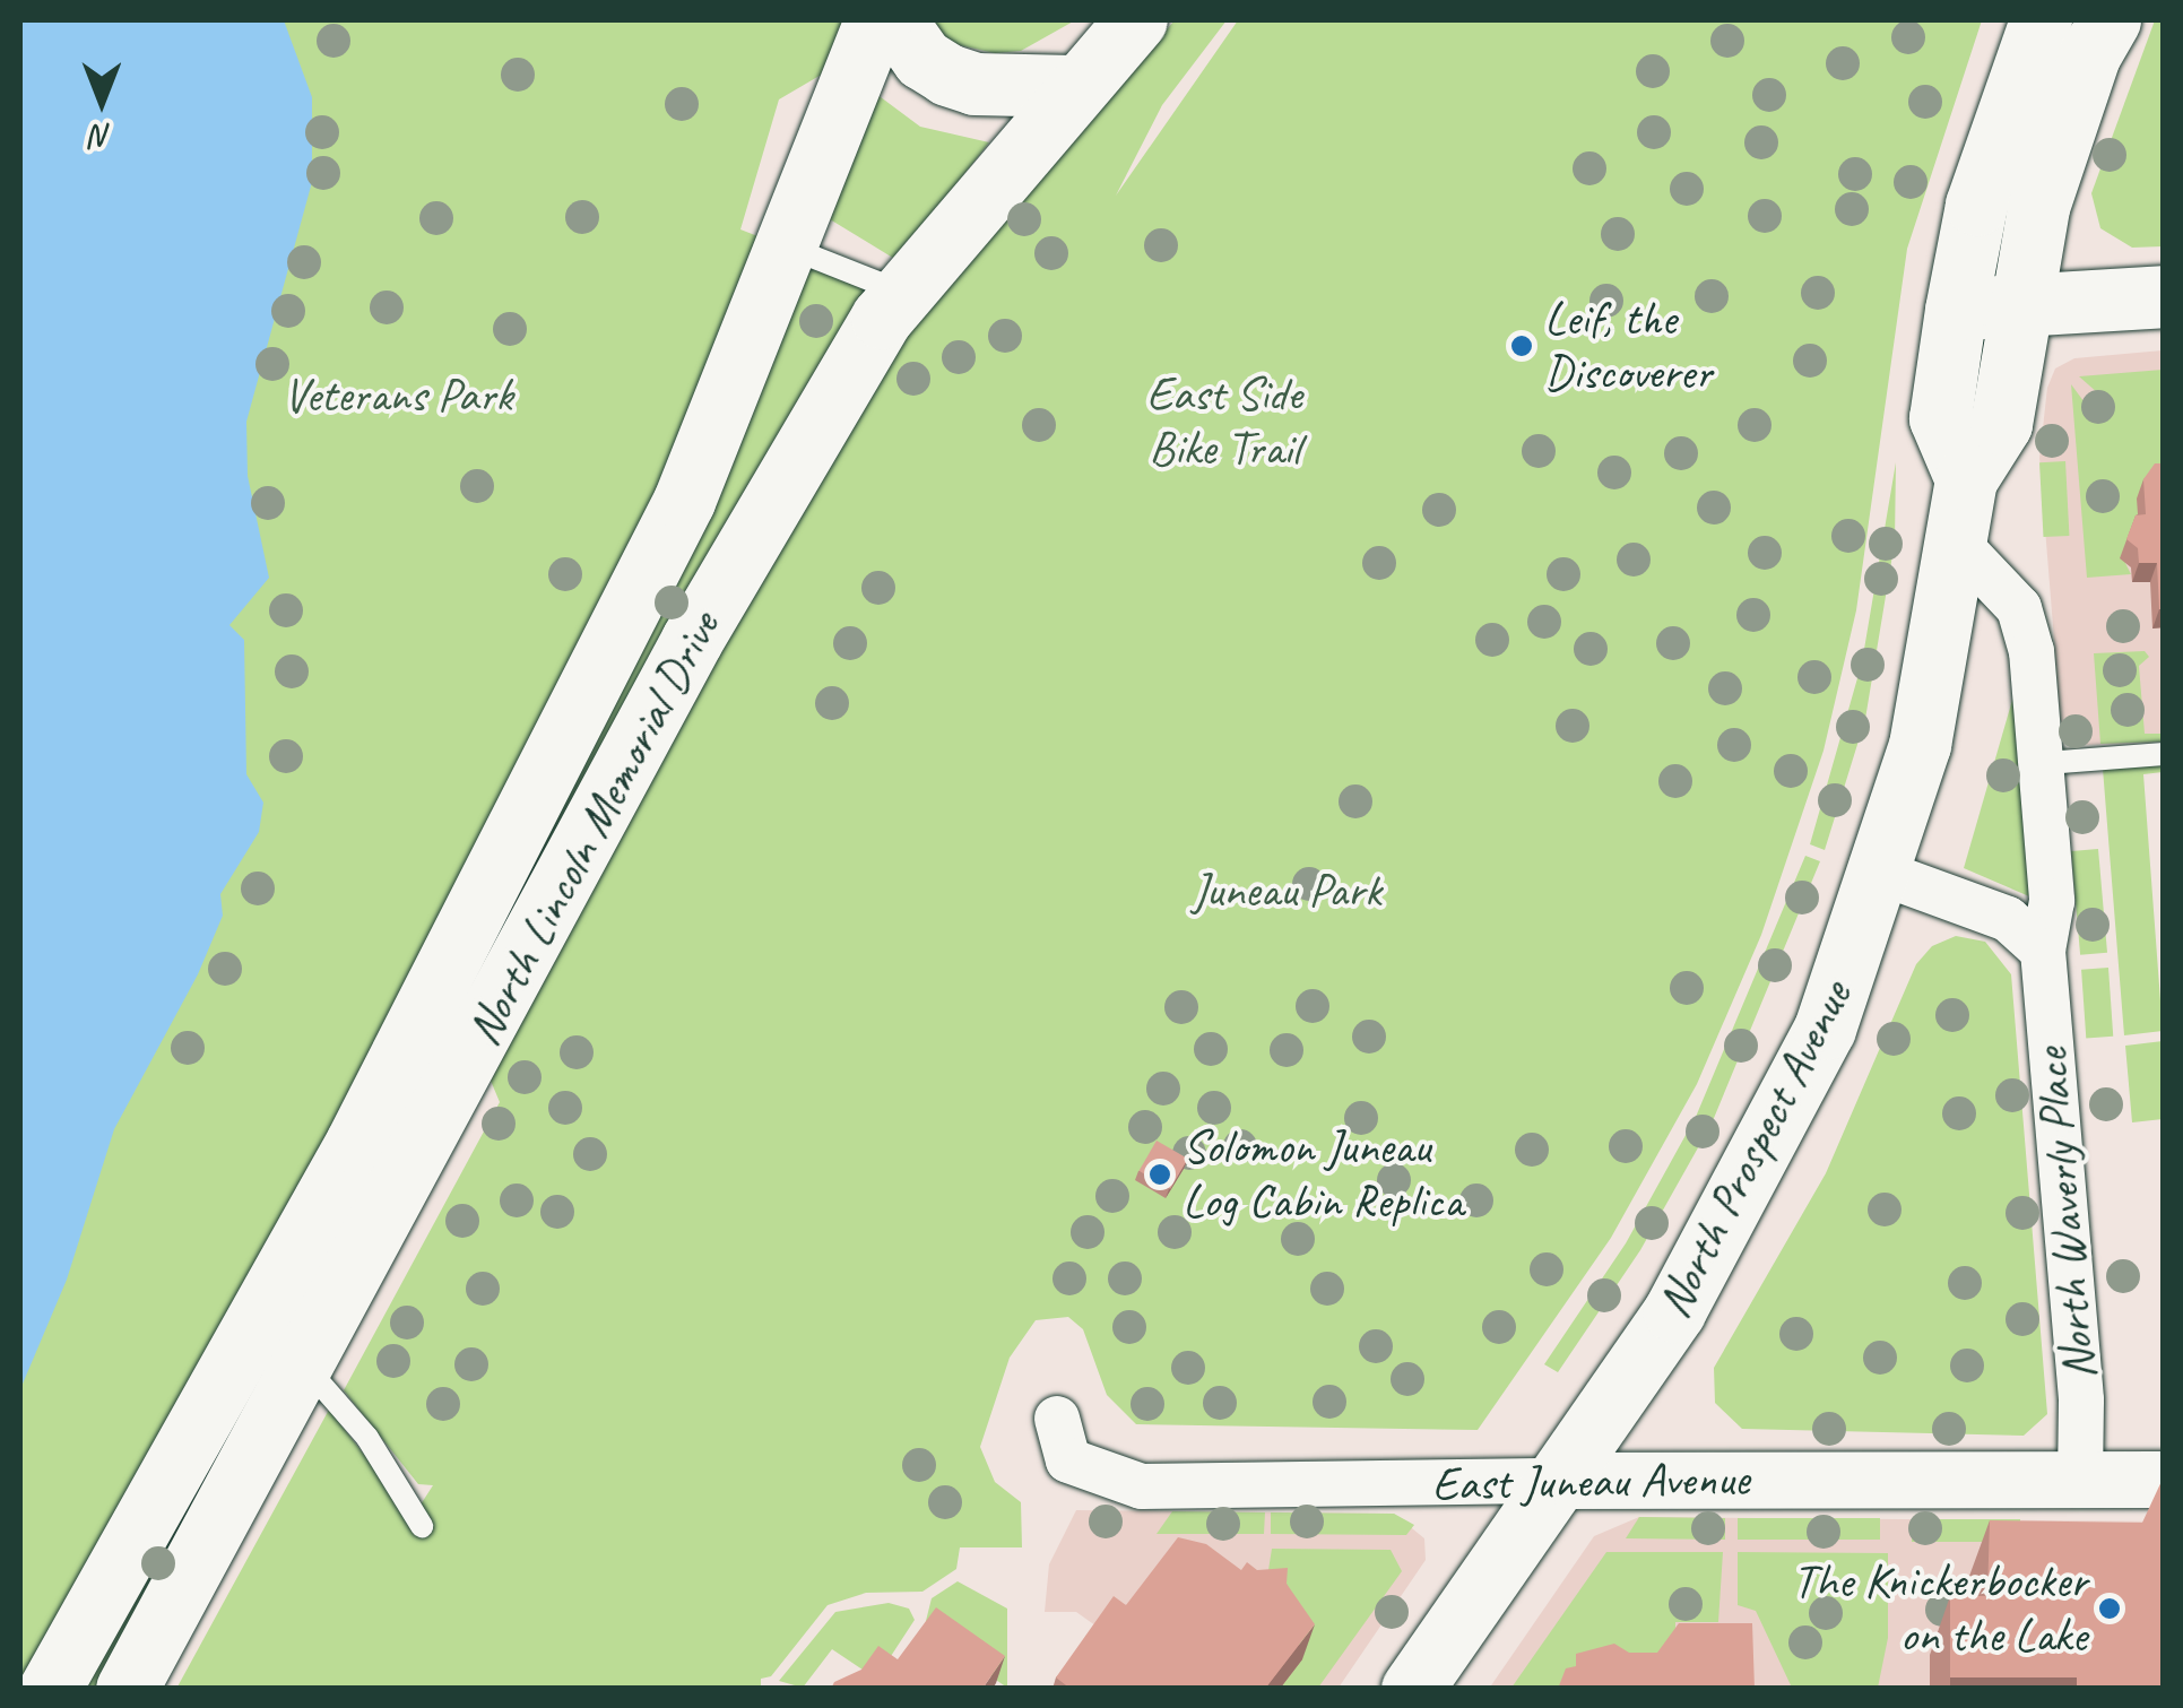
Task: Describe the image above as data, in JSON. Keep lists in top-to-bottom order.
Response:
{
  "streets": {
    "main road": ["North Lincoln Memorial Drive", "North Prospect Avenue"],
    "street": ["North Waverly Place", "East Juneau Avenue"]
  },
  "crossings": [
    ["North Prospect Avenue", "North Waverly Place"],
    ["North Prospect Avenue", "East Juneau Avenue"],
    ["North Waverly Place", "East Juneau Avenue"]
  ],
  "parks": ["East Side Bike Trail", "Veterans Park", "Juneau Park"],
  "places": ["Leif, the Discoverer", "Solomon Juneau Log Cabin Replica", "The Knickerbocker on the Lake"],
  "north": "bottom"
}
